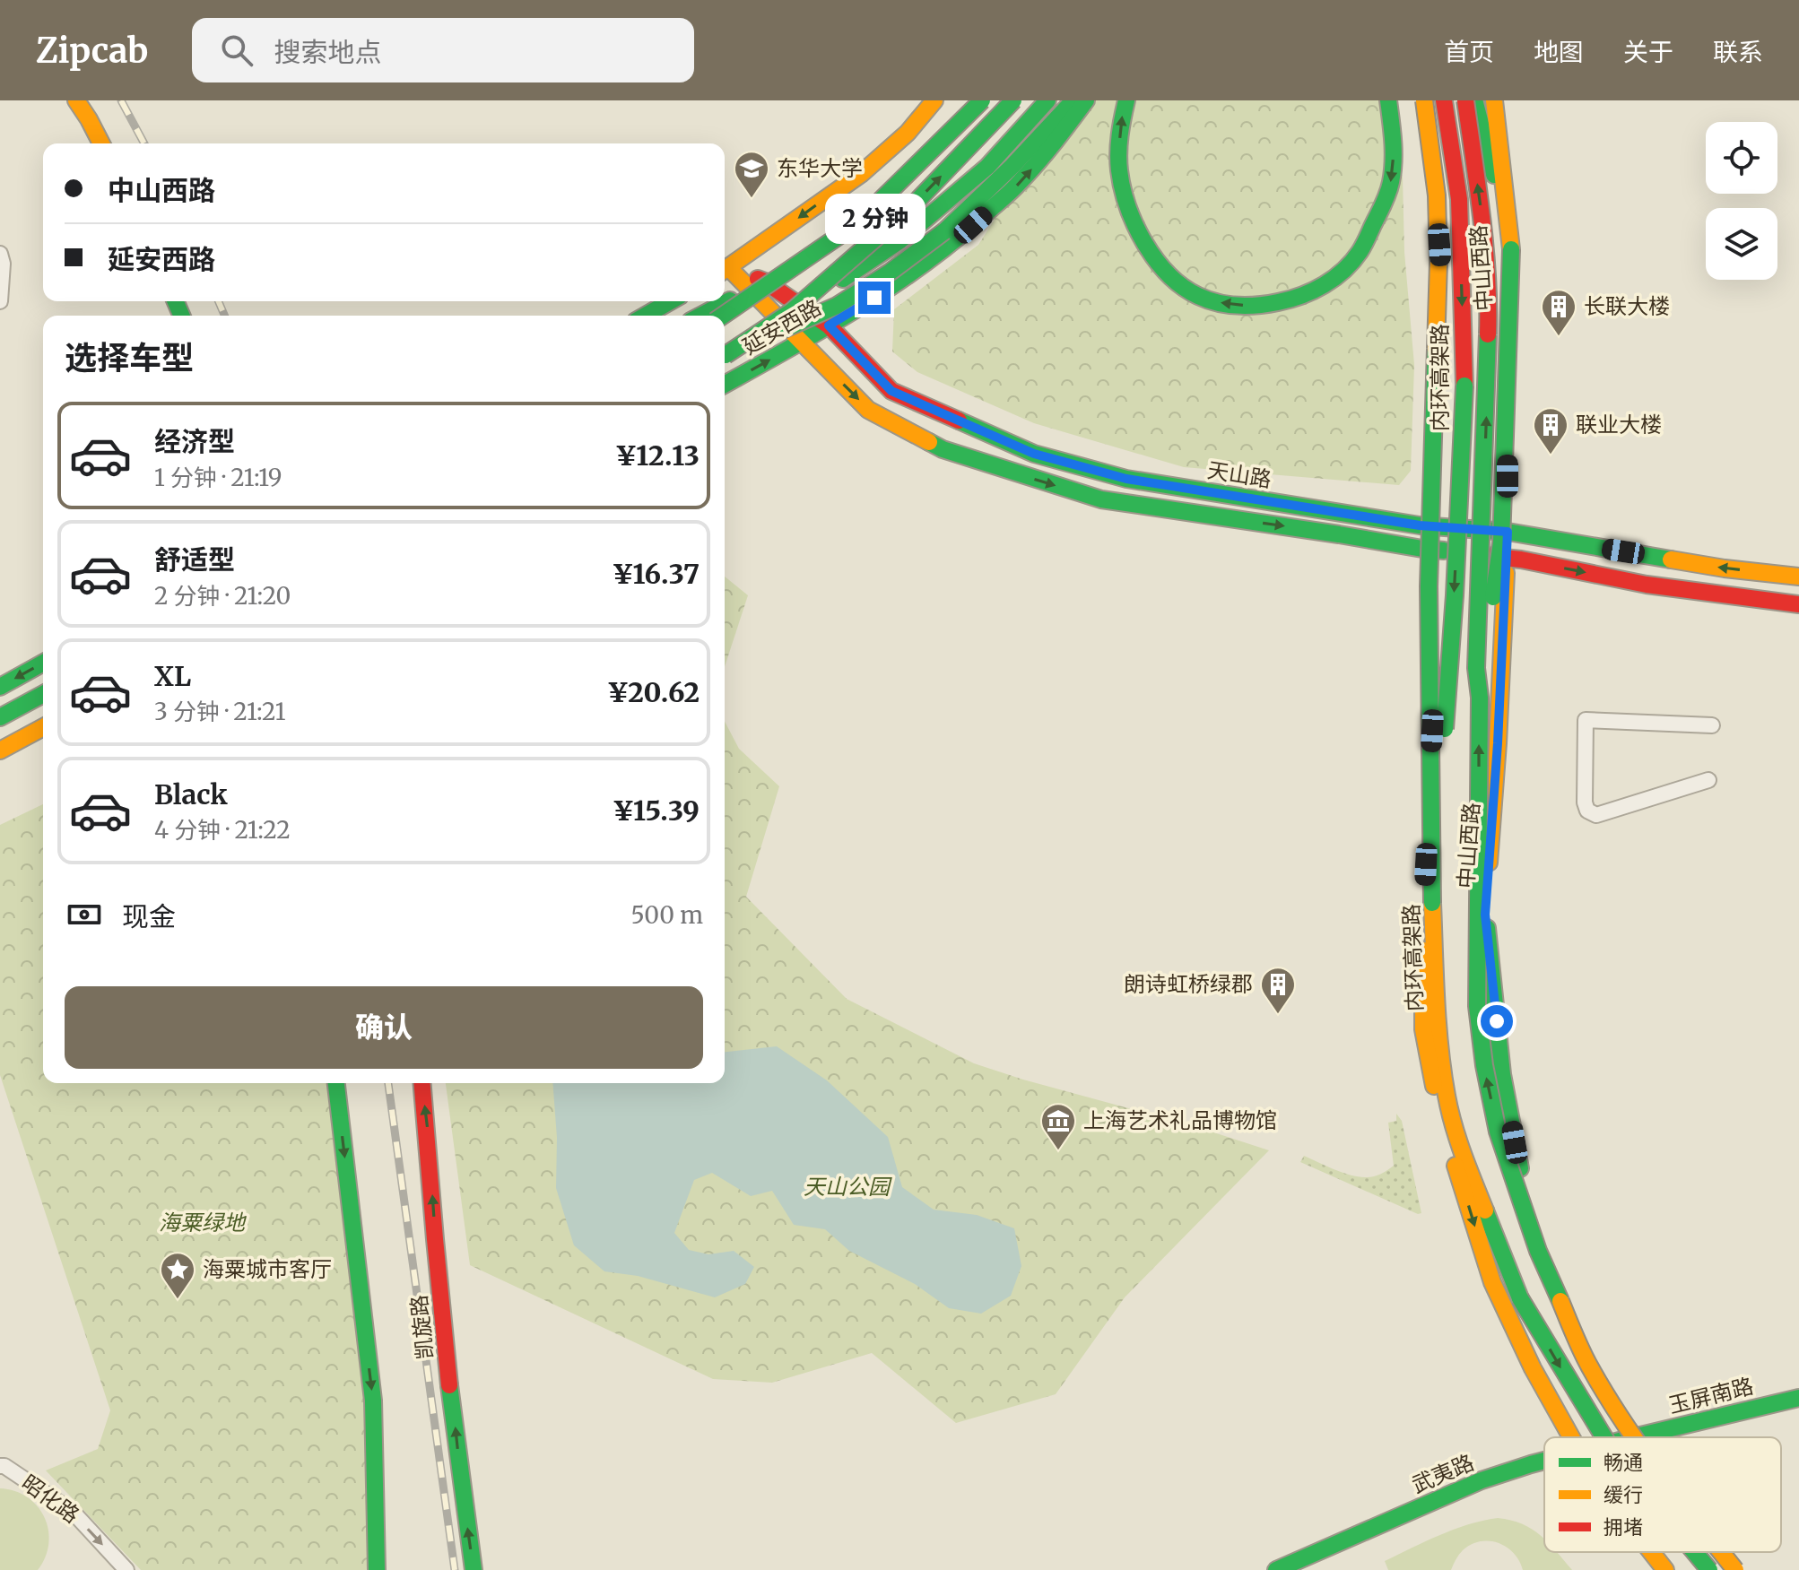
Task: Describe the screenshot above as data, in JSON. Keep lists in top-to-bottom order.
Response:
{
  "streets": {
    "main road": [
      "中山西路",
      "延安西路",
      "内环高架路",
      "天山路",
      "凯旋路",
      "玉屏南路",
      "武夷路"
    ],
    "street": ["昭化路"]
  },
  "crossings": [
    ["中山西路", "天山路"],
    ["中山西路", "玉屏南路"],
    ["延安西路", "天山路"]
  ],
  "one_way": ["昭化路"],
  "parks": ["天山公园", "海粟绿地"],
  "places": {
    "school or university": ["东华大学"],
    "building": ["长联大楼", "联业大楼", "朗诗虹桥绿郡"],
    "museum": ["上海艺术礼品博物馆"],
    "place": ["海粟城市客厅"]
  },
  "legend": ["畅通", "缓行", "拥堵"],
  "page": {
    "header": "Zipcab",
    "search": "搜索地点",
    "nav": [
      "首页",
      "地图",
      "关于",
      "联系"
    ],
    "banner": ["中山西路", "延安西路"],
    "bubble": "2 分钟",
    "heading": "选择车型",
    "list": [
      {
        "name": "经济型",
        "note": "1 分钟 · 21:19",
        "value": "¥12.13"
      },
      {
        "name": "舒适型",
        "note": "2 分钟 · 21:20",
        "value": "¥16.37"
      },
      {
        "name": "XL",
        "note": "3 分钟 · 21:21",
        "value": "¥20.62"
      },
      {
        "name": "Black",
        "note": "4 分钟 · 21:22",
        "value": "¥15.39"
      }
    ],
    "pay": ["现金", "500 m"],
    "buttons": "确认"
  }
}
